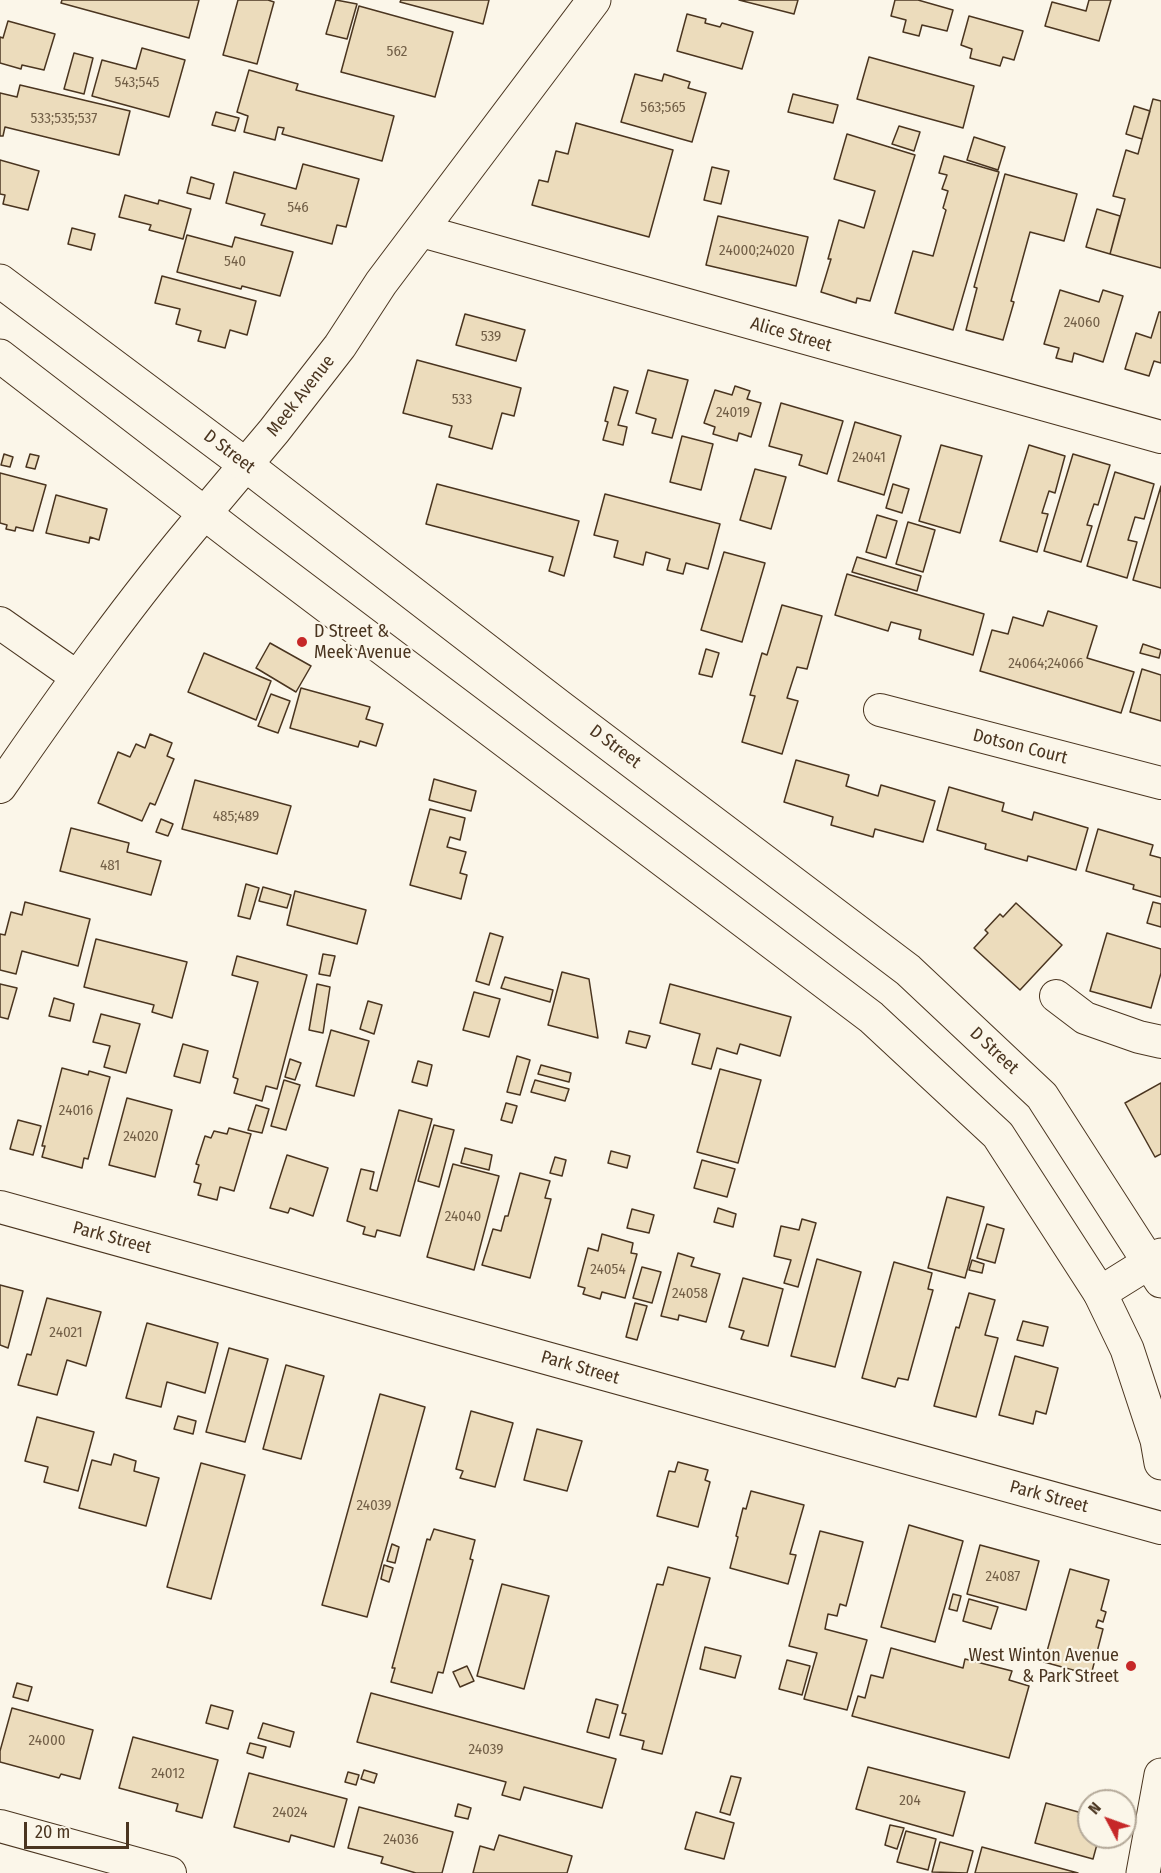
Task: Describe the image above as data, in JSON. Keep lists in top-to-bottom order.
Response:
{
  "streets": {
    "main road": ["Meek Avenue", "D Street"],
    "street": ["Alice Street", "Dotson Court", "Park Street"]
  },
  "crossings": [
    ["Alice Street", "Meek Avenue"],
    ["Meek Avenue", "D Street"]
  ],
  "places": ["D Street & Meek Avenue", "West Winton Avenue & Park Street"],
  "house_numbers": [
    "562",
    "543;545",
    "563;565",
    "533;535;537",
    "546",
    "24000;24020",
    "540",
    "24060",
    "539",
    "533",
    "24019",
    "24041",
    "24064;24066",
    "485;489",
    "481",
    "24016",
    "24020",
    "24040",
    "24054",
    "24058",
    "24021",
    "24039",
    "24087",
    "24000",
    "24039",
    "24012",
    "204",
    "24024",
    "24036"
  ],
  "scale_bar": "20 m",
  "north": "top left"
}
